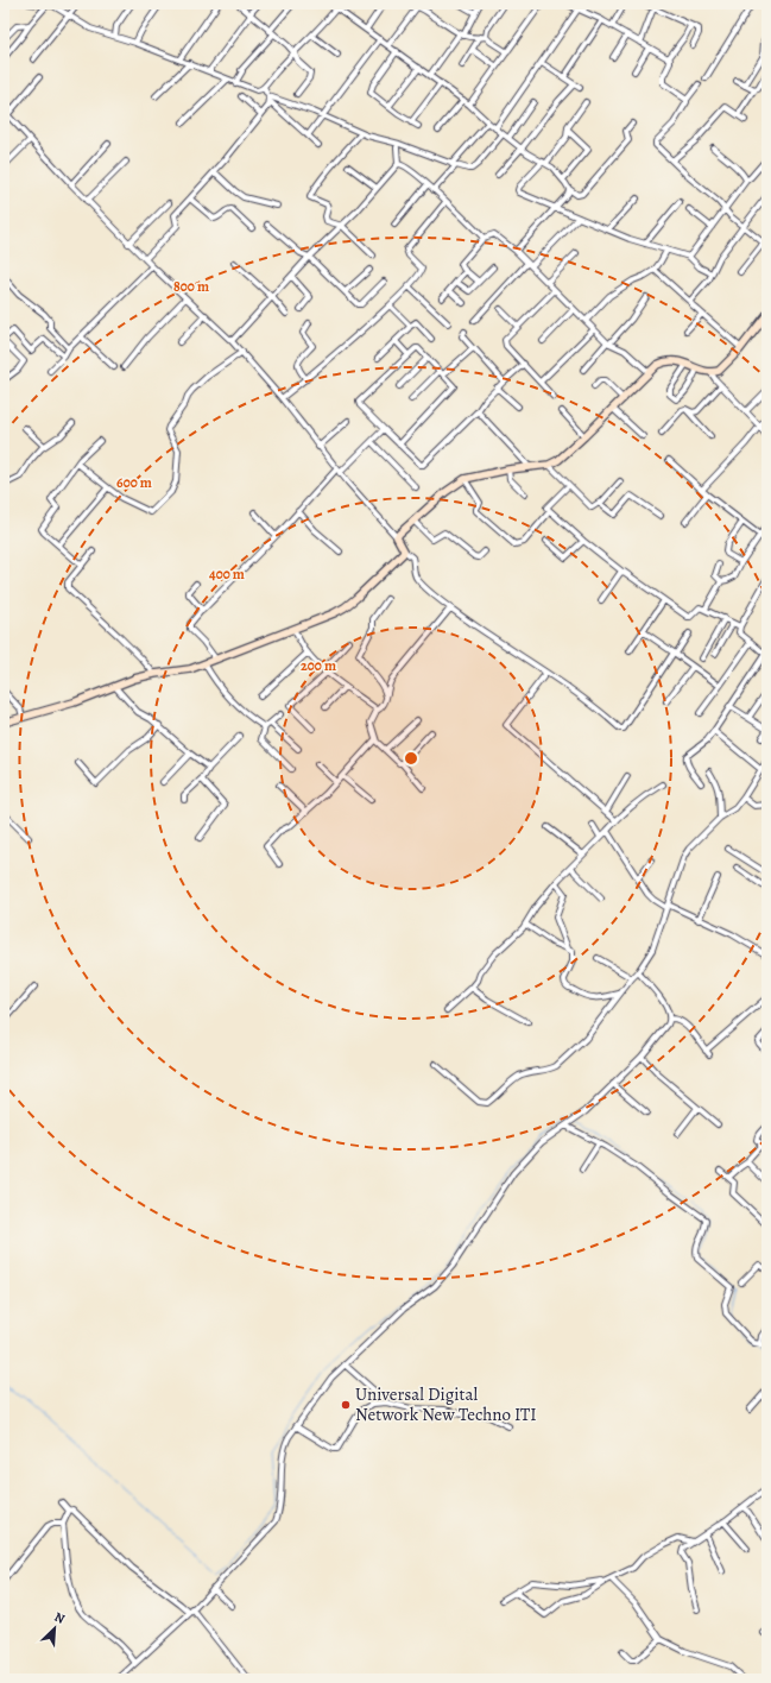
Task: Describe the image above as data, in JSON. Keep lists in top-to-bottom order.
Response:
{
  "places": ["Universal Digital Network New Techno ITI"],
  "north": "top right",
  "rings": [
    "800 m",
    "600 m",
    "400 m",
    "200 m"
  ]
}
